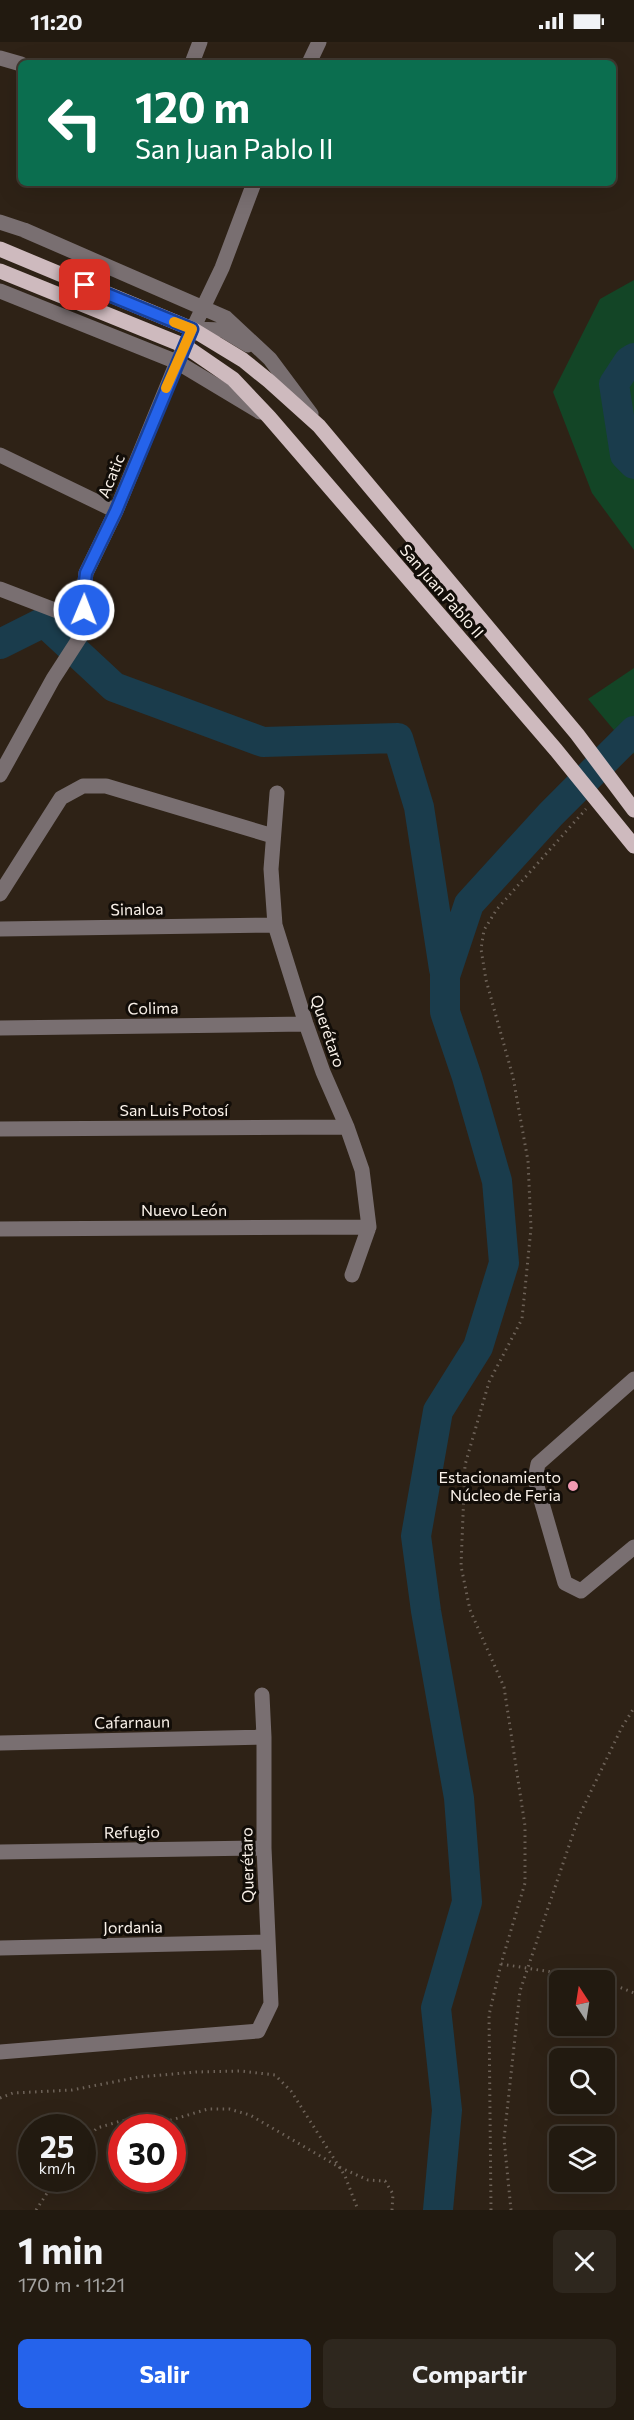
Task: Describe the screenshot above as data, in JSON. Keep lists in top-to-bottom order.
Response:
{
  "streets": {
    "main road": ["San Juan Pablo II"],
    "street": [
      "Acatic",
      "Sinaloa",
      "Colima",
      "Querétaro",
      "San Luis Potosí",
      "Nuevo León",
      "Cafarnaun",
      "Refugio",
      "Jordania"
    ]
  },
  "crossings": [
    ["Acatic", "San Juan Pablo II"],
    ["Sinaloa", "Querétaro"],
    ["Colima", "Querétaro"],
    ["Querétaro", "San Luis Potosí"],
    ["Querétaro", "Nuevo León"],
    ["Querétaro", "Cafarnaun"],
    ["Querétaro", "Refugio"],
    ["Querétaro", "Jordania"]
  ],
  "places": ["Estacionamiento Núcleo de Feria"],
  "north": "top",
  "page": {
    "status": "11:20",
    "turn": ["120 m", "San Juan Pablo II"],
    "speed": "25 km/h",
    "limit": "30",
    "heading": ["1 min", "170 m · 11:21"],
    "buttons": ["Salir", "Compartir"]
  }
}
